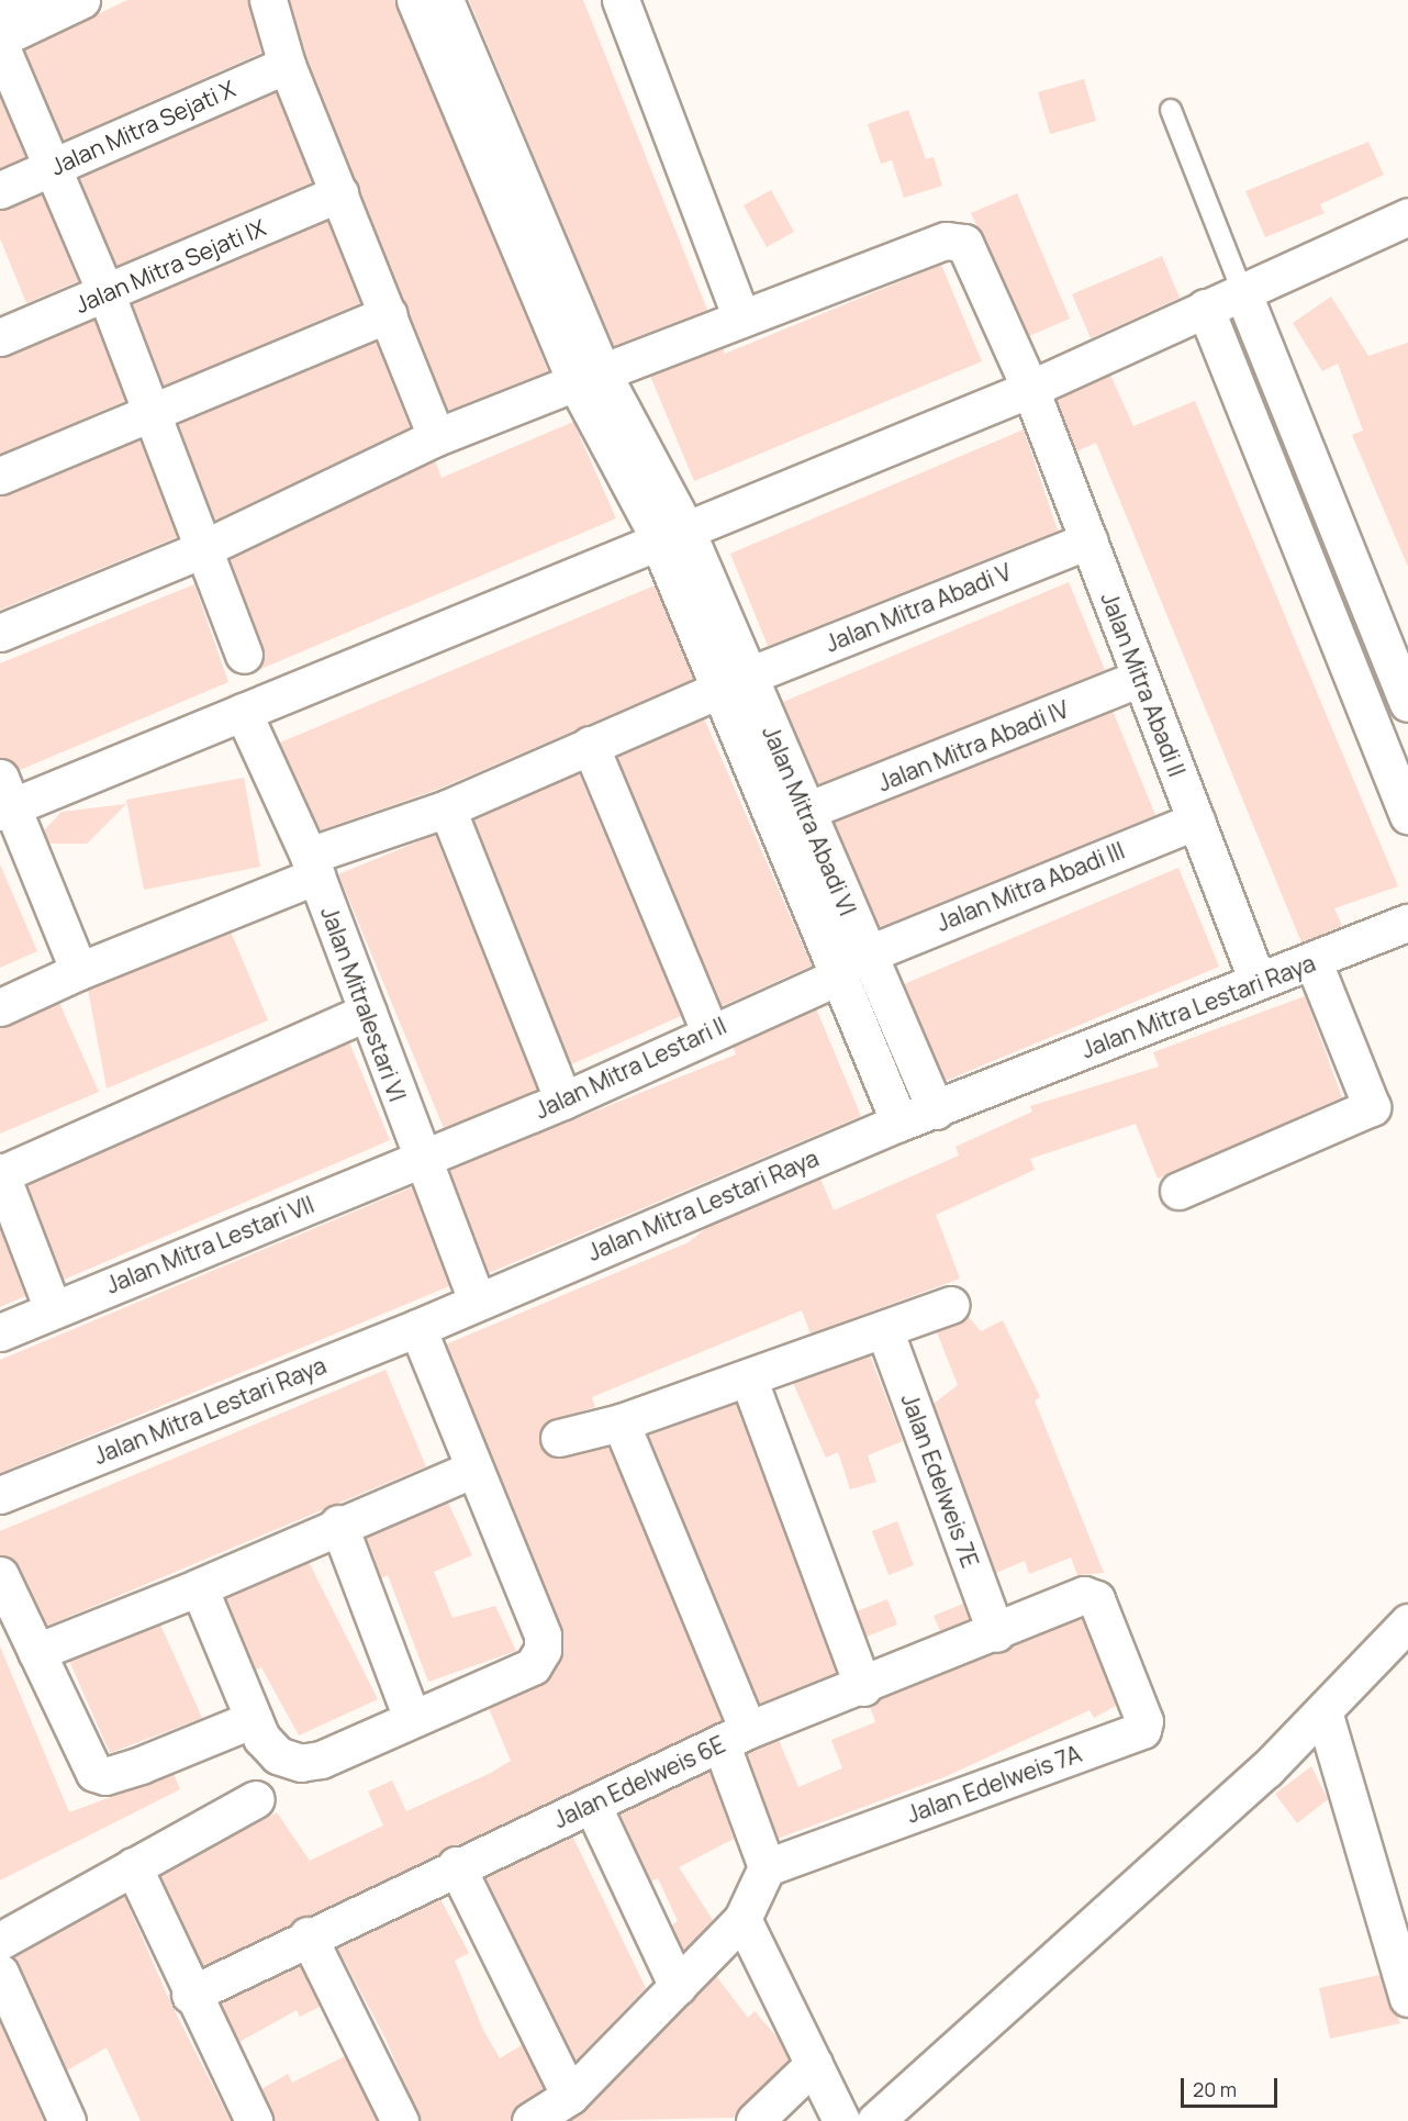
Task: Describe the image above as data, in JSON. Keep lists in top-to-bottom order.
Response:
{
  "streets": {
    "street": [
      "Jalan Mitra Sejati X",
      "Jalan Mitra Sejati IX",
      "Jalan Mitra Abadi V",
      "Jalan Mitra Abadi II",
      "Jalan Mitra Abadi IV",
      "Jalan Mitra Abadi VI",
      "Jalan Mitra Abadi III",
      "Jalan Mitralestari VI",
      "Jalan Mitra Lestari Raya",
      "Jalan Mitra Lestari II",
      "Jalan Mitra Lestari VII",
      "Jalan Edelweis 7E",
      "Jalan Edelweis 6E",
      "Jalan Edelweis 7A"
    ]
  },
  "crossings": [
    ["Jalan Mitra Abadi V", "Jalan Mitra Abadi II"],
    ["Jalan Mitra Abadi V", "Jalan Mitra Abadi VI"],
    ["Jalan Mitra Abadi V", "Jalan Mitralestari VI"],
    ["Jalan Mitra Abadi II", "Jalan Mitra Abadi IV"],
    ["Jalan Mitra Abadi II", "Jalan Mitra Abadi III"],
    ["Jalan Mitra Abadi II", "Jalan Mitra Lestari Raya"],
    ["Jalan Mitra Abadi IV", "Jalan Mitra Abadi VI"],
    ["Jalan Mitra Abadi VI", "Jalan Mitra Abadi III"],
    ["Jalan Mitra Abadi VI", "Jalan Mitra Lestari Raya"],
    ["Jalan Mitra Abadi VI", "Jalan Mitra Lestari II"],
    ["Jalan Mitra Abadi III", "Jalan Mitra Lestari II"],
    ["Jalan Mitralestari VI", "Jalan Mitra Lestari Raya"],
    ["Jalan Mitralestari VI", "Jalan Mitra Lestari II"],
    ["Jalan Mitralestari VI", "Jalan Mitra Lestari VII"],
    ["Jalan Mitra Lestari II", "Jalan Mitra Lestari VII"],
    ["Jalan Edelweis 7E", "Jalan Edelweis 6E"],
    ["Jalan Edelweis 6E", "Jalan Edelweis 7A"]
  ],
  "scale_bar": "20 m"
}
